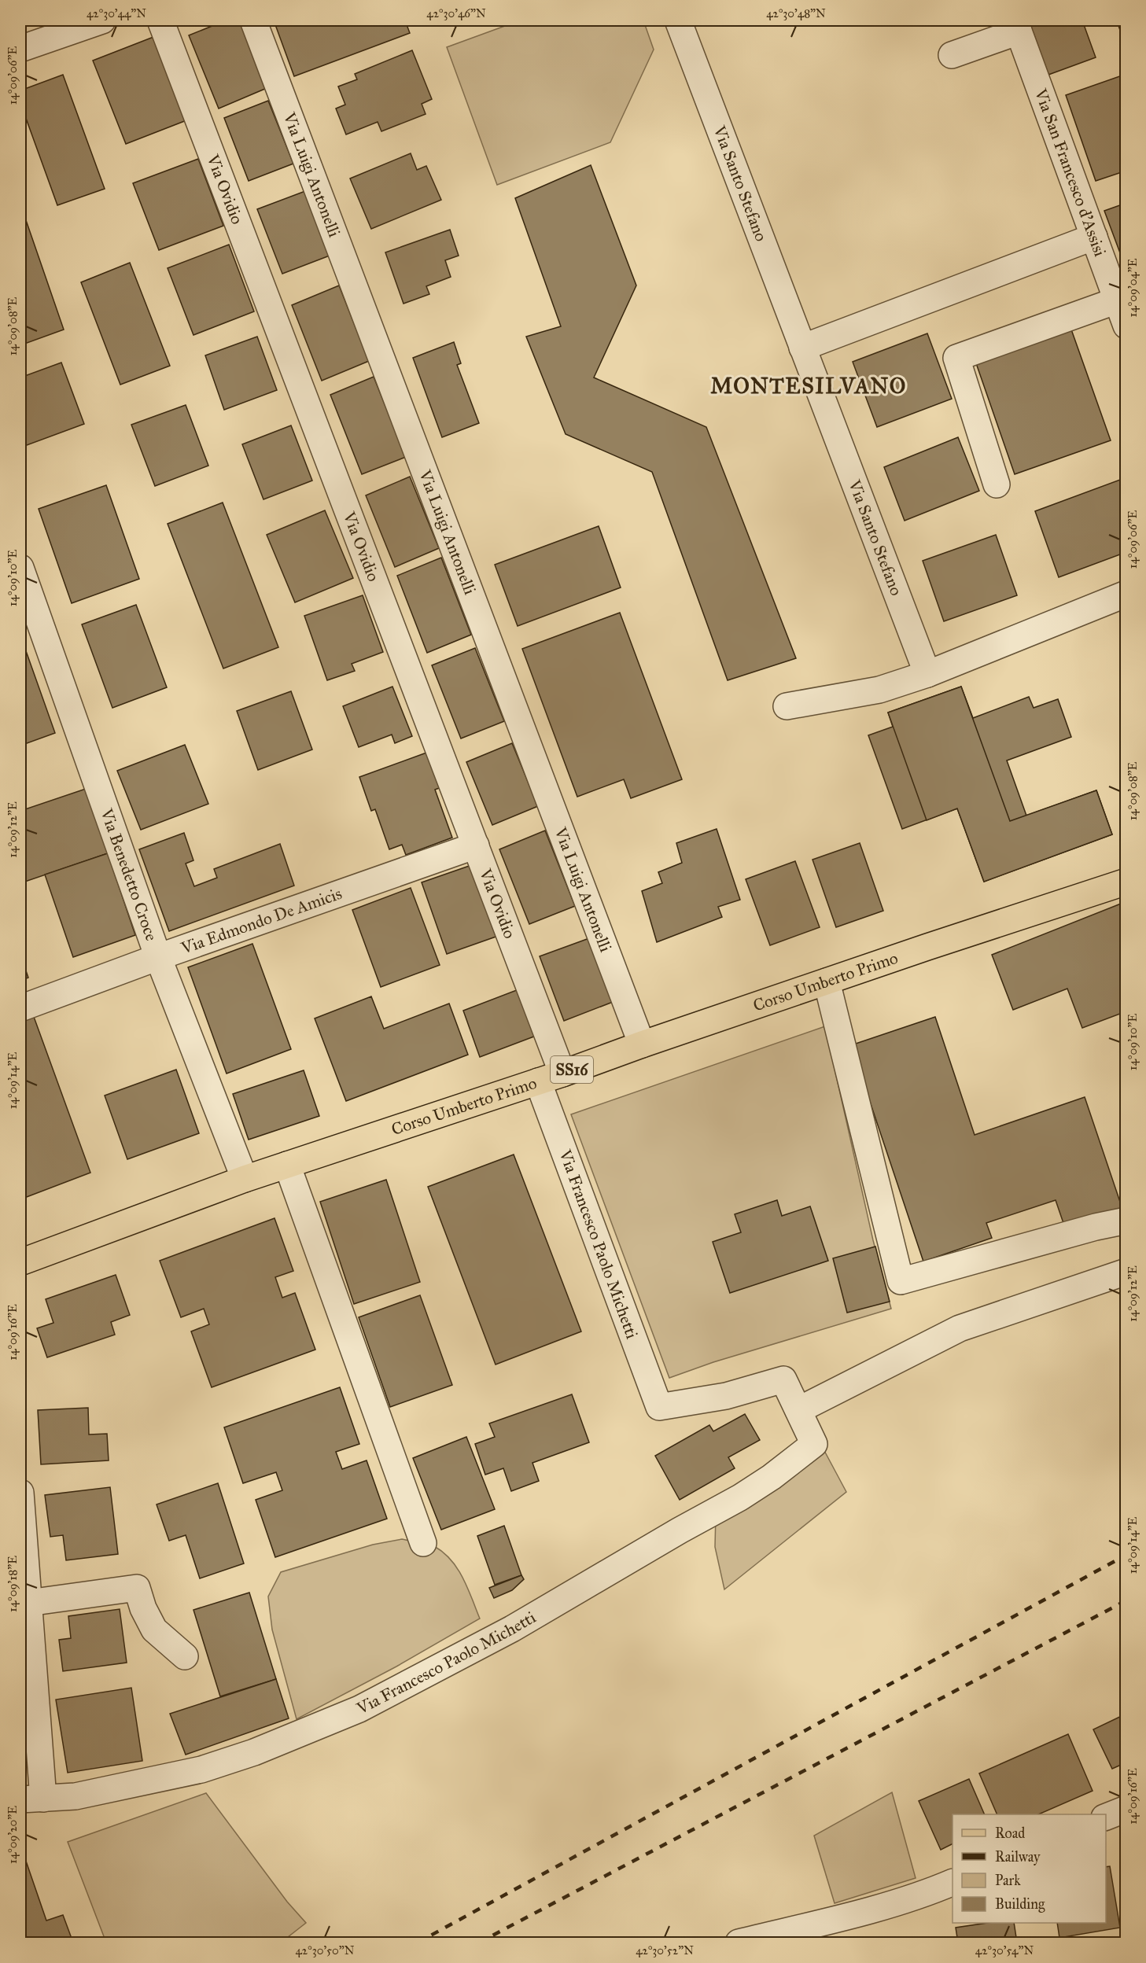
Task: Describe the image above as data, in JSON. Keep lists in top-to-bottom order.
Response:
{
  "streets": {
    "main road": ["Corso Umberto Primo", "SS16"],
    "street": [
      "Via San Francesco d'Assisi",
      "Via Luigi Antonelli",
      "Via Santo Stefano",
      "Via Ovidio",
      "Via Benedetto Croce",
      "Via Edmondo De Amicis",
      "Via Francesco Paolo Michetti"
    ]
  },
  "crossings": [
    ["Via Luigi Antonelli", "Corso Umberto Primo"],
    ["Via Ovidio", "Via Edmondo De Amicis"],
    ["Via Ovidio", "Corso Umberto Primo"],
    ["Via Benedetto Croce", "Via Edmondo De Amicis"],
    ["Via Benedetto Croce", "Corso Umberto Primo"],
    ["Corso Umberto Primo", "Via Francesco Paolo Michetti"]
  ],
  "districts": ["MONTESILVANO"],
  "legend": [
    "Road",
    "Railway",
    "Park",
    "Building"
  ],
  "coordinates": [
    "42°30'44\"N",
    "42°30'46\"N",
    "42°30'48\"N",
    "14°09'06\"E",
    "14°09'04\"E",
    "14°09'08\"E",
    "14°09'10\"E",
    "14°09'12\"E",
    "14°09'14\"E",
    "14°09'16\"E",
    "14°09'18\"E",
    "14°09'20\"E",
    "42°30'50\"N",
    "42°30'52\"N",
    "42°30'54\"N"
  ]
}
